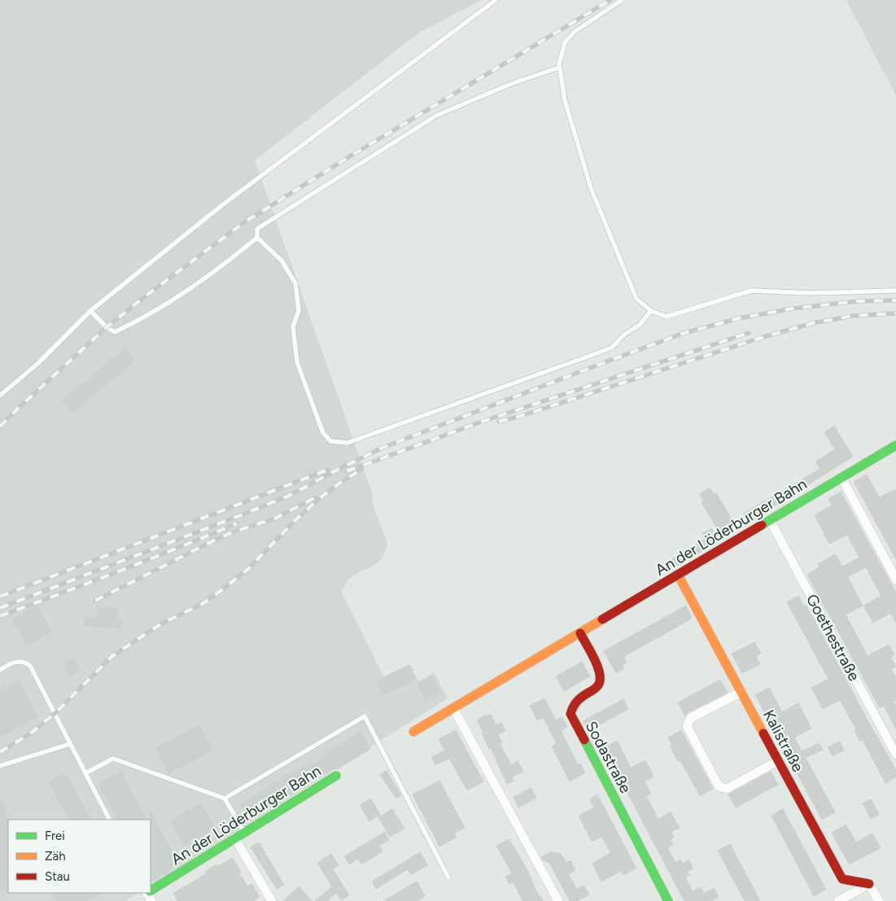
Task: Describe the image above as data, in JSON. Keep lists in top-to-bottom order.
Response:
{
  "streets": {
    "street": [
      "An der Löderburger Bahn",
      "Goethestraße",
      "Kalistraße",
      "Sodastraße"
    ]
  },
  "crossings": [
    ["An der Löderburger Bahn", "Goethestraße"],
    ["An der Löderburger Bahn", "Kalistraße"],
    ["An der Löderburger Bahn", "Sodastraße"]
  ],
  "legend": ["Frei", "Zäh", "Stau"]
}
